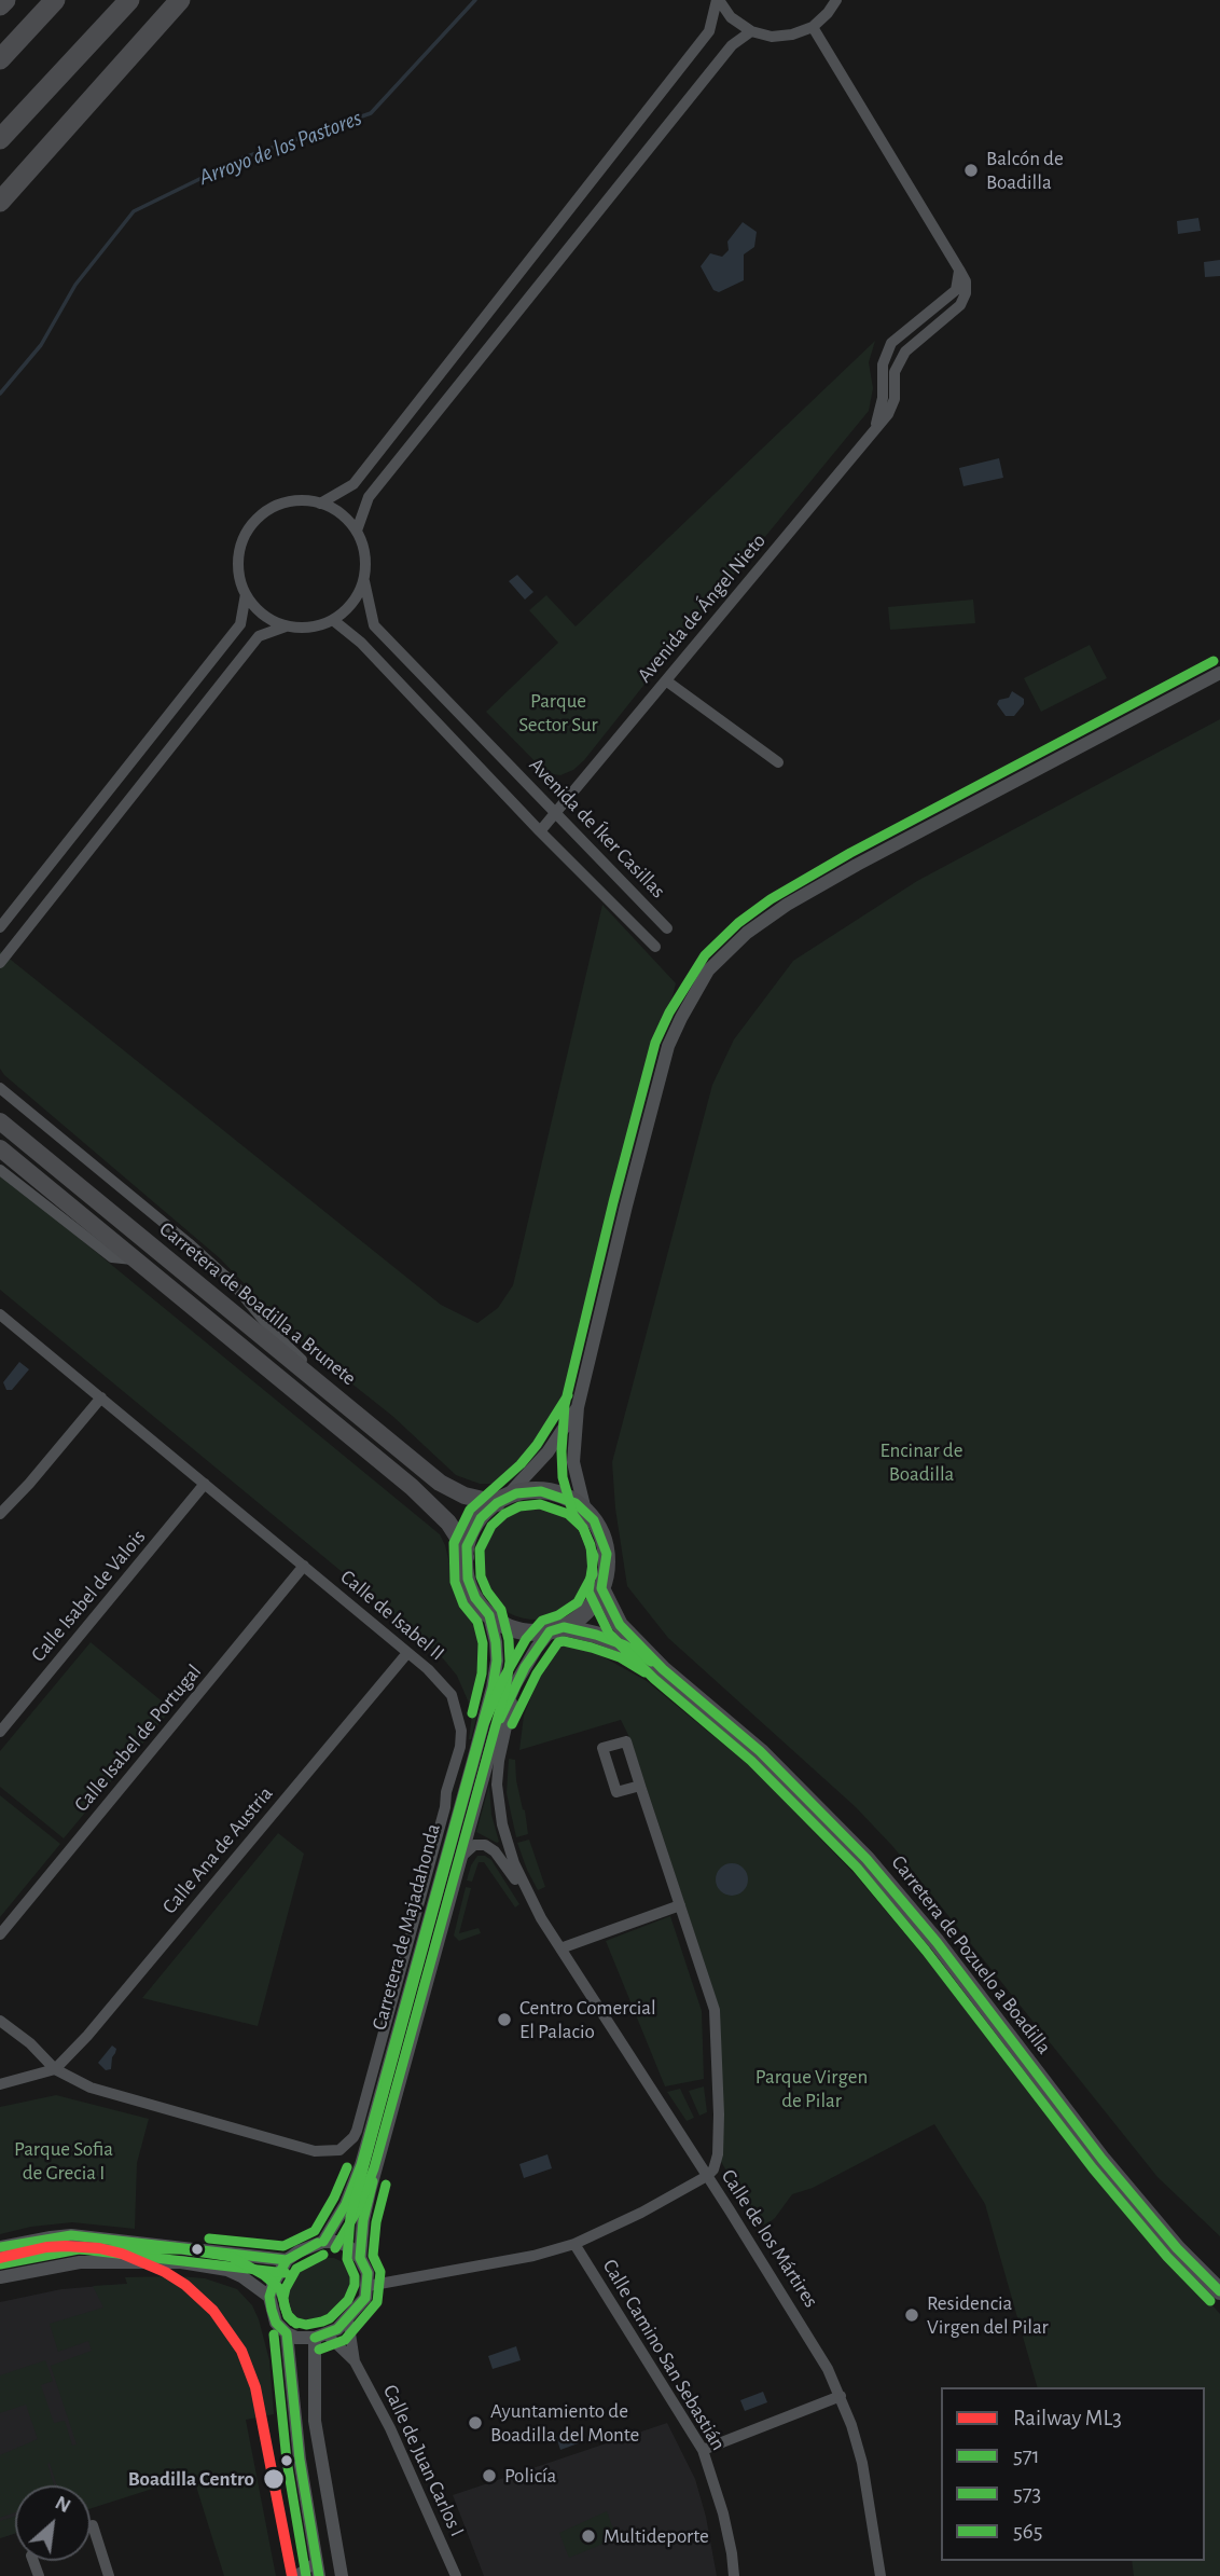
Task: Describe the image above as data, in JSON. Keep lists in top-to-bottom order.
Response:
{
  "streets": {
    "main road": ["Carretera de Boadilla a Brunete", "Carretera de Pozuelo a Boadilla"],
    "street": [
      "Avenida de Ángel Nieto",
      "Avenida de Íker Casillas",
      "Calle Isabel de Valois",
      "Calle de Isabel II",
      "Calle Isabel de Portugal",
      "Calle Ana de Austria",
      "Carretera de Majadahonda",
      "Calle de los Mártires",
      "Calle Camino San Sebastián",
      "Calle de Juan Carlos I"
    ]
  },
  "crossings": [
    ["Avenida de Ángel Nieto", "Avenida de Íker Casillas"],
    ["Carretera de Boadilla a Brunete", "Carretera de Majadahonda"],
    ["Carretera de Boadilla a Brunete", "Carretera de Pozuelo a Boadilla"],
    ["Calle Isabel de Valois", "Calle de Isabel II"],
    ["Calle de Isabel II", "Calle Isabel de Portugal"],
    ["Calle de Isabel II", "Calle Ana de Austria"],
    ["Calle de Isabel II", "Carretera de Majadahonda"],
    ["Carretera de Majadahonda", "Carretera de Pozuelo a Boadilla"],
    ["Carretera de Majadahonda", "Calle de los Mártires"],
    ["Carretera de Majadahonda", "Calle de Juan Carlos I"]
  ],
  "water": ["Arroyo de los Pastores"],
  "parks": [
    "Parque Sector Sur",
    "Encinar de Boadilla",
    "Parque Virgen de Pilar",
    "Parque Sofia de Grecia I"
  ],
  "places": [
    "Balcón de Boadilla",
    "Centro Comercial El Palacio",
    "Residencia Virgen del Pilar",
    "Ayuntamiento de Boadilla del Monte",
    "Policía",
    "Boadilla Centro",
    "Multideporte"
  ],
  "lines": [
    "transit line 565",
    "transit line 571",
    "transit line 573",
    "rail line ML3"
  ],
  "legend": [
    "Railway ML3",
    "571",
    "573",
    "565"
  ],
  "north": "top right"
}
